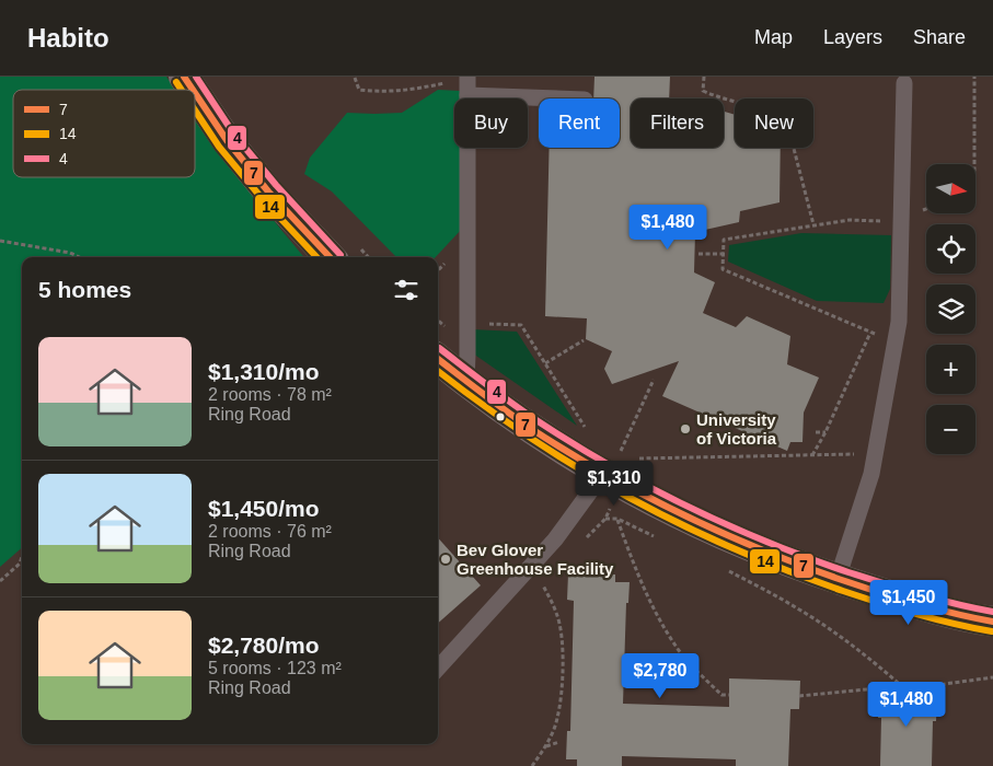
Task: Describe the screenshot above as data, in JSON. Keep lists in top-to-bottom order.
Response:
{
  "places": ["University of Victoria", "Bev Glover Greenhouse Facility"],
  "lines": ["transit line 7", "transit line 4", "transit line 14"],
  "legend": ["7", "14", "4"],
  "north": "right",
  "page": {
    "header": "Habito",
    "nav": ["Map", "Layers", "Share"],
    "chip": [
      "Buy",
      "Rent",
      "Filters",
      "New"
    ],
    "map_buttons": ["+", "−"],
    "price": [
      "$1,480",
      "$1,310",
      "$1,450",
      "$2,780",
      "$1,480"
    ],
    "heading": "5 homes",
    "list": [
      {
        "name": "$1,310/mo",
        "note": "2 rooms · 78 m² · Ring Road"
      },
      {
        "name": "$1,450/mo",
        "note": "2 rooms · 76 m² · Ring Road"
      },
      {
        "name": "$2,780/mo",
        "note": "5 rooms · 123 m² · Ring Road"
      }
    ]
  }
}
